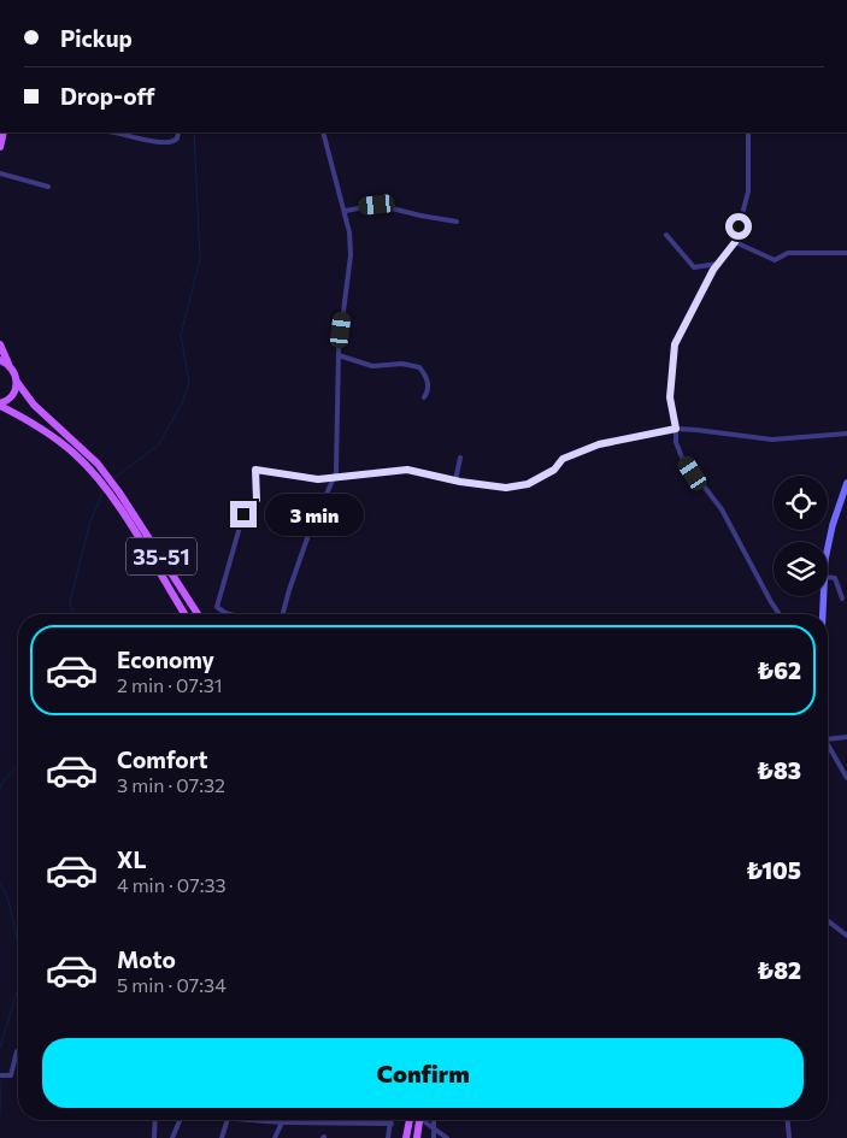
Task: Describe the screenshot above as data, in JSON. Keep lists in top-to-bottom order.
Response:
{
  "streets": {
    "main road": ["35-51"]
  },
  "page": {
    "banner": ["Pickup", "Drop-off"],
    "bubble": "3 min",
    "list": [
      {
        "name": "Economy",
        "note": "2 min · 07:31",
        "value": "₺62"
      },
      {
        "name": "Comfort",
        "note": "3 min · 07:32",
        "value": "₺83"
      },
      {
        "name": "XL",
        "note": "4 min · 07:33",
        "value": "₺105"
      },
      {
        "name": "Moto",
        "note": "5 min · 07:34",
        "value": "₺82"
      }
    ],
    "buttons": "Confirm"
  }
}
